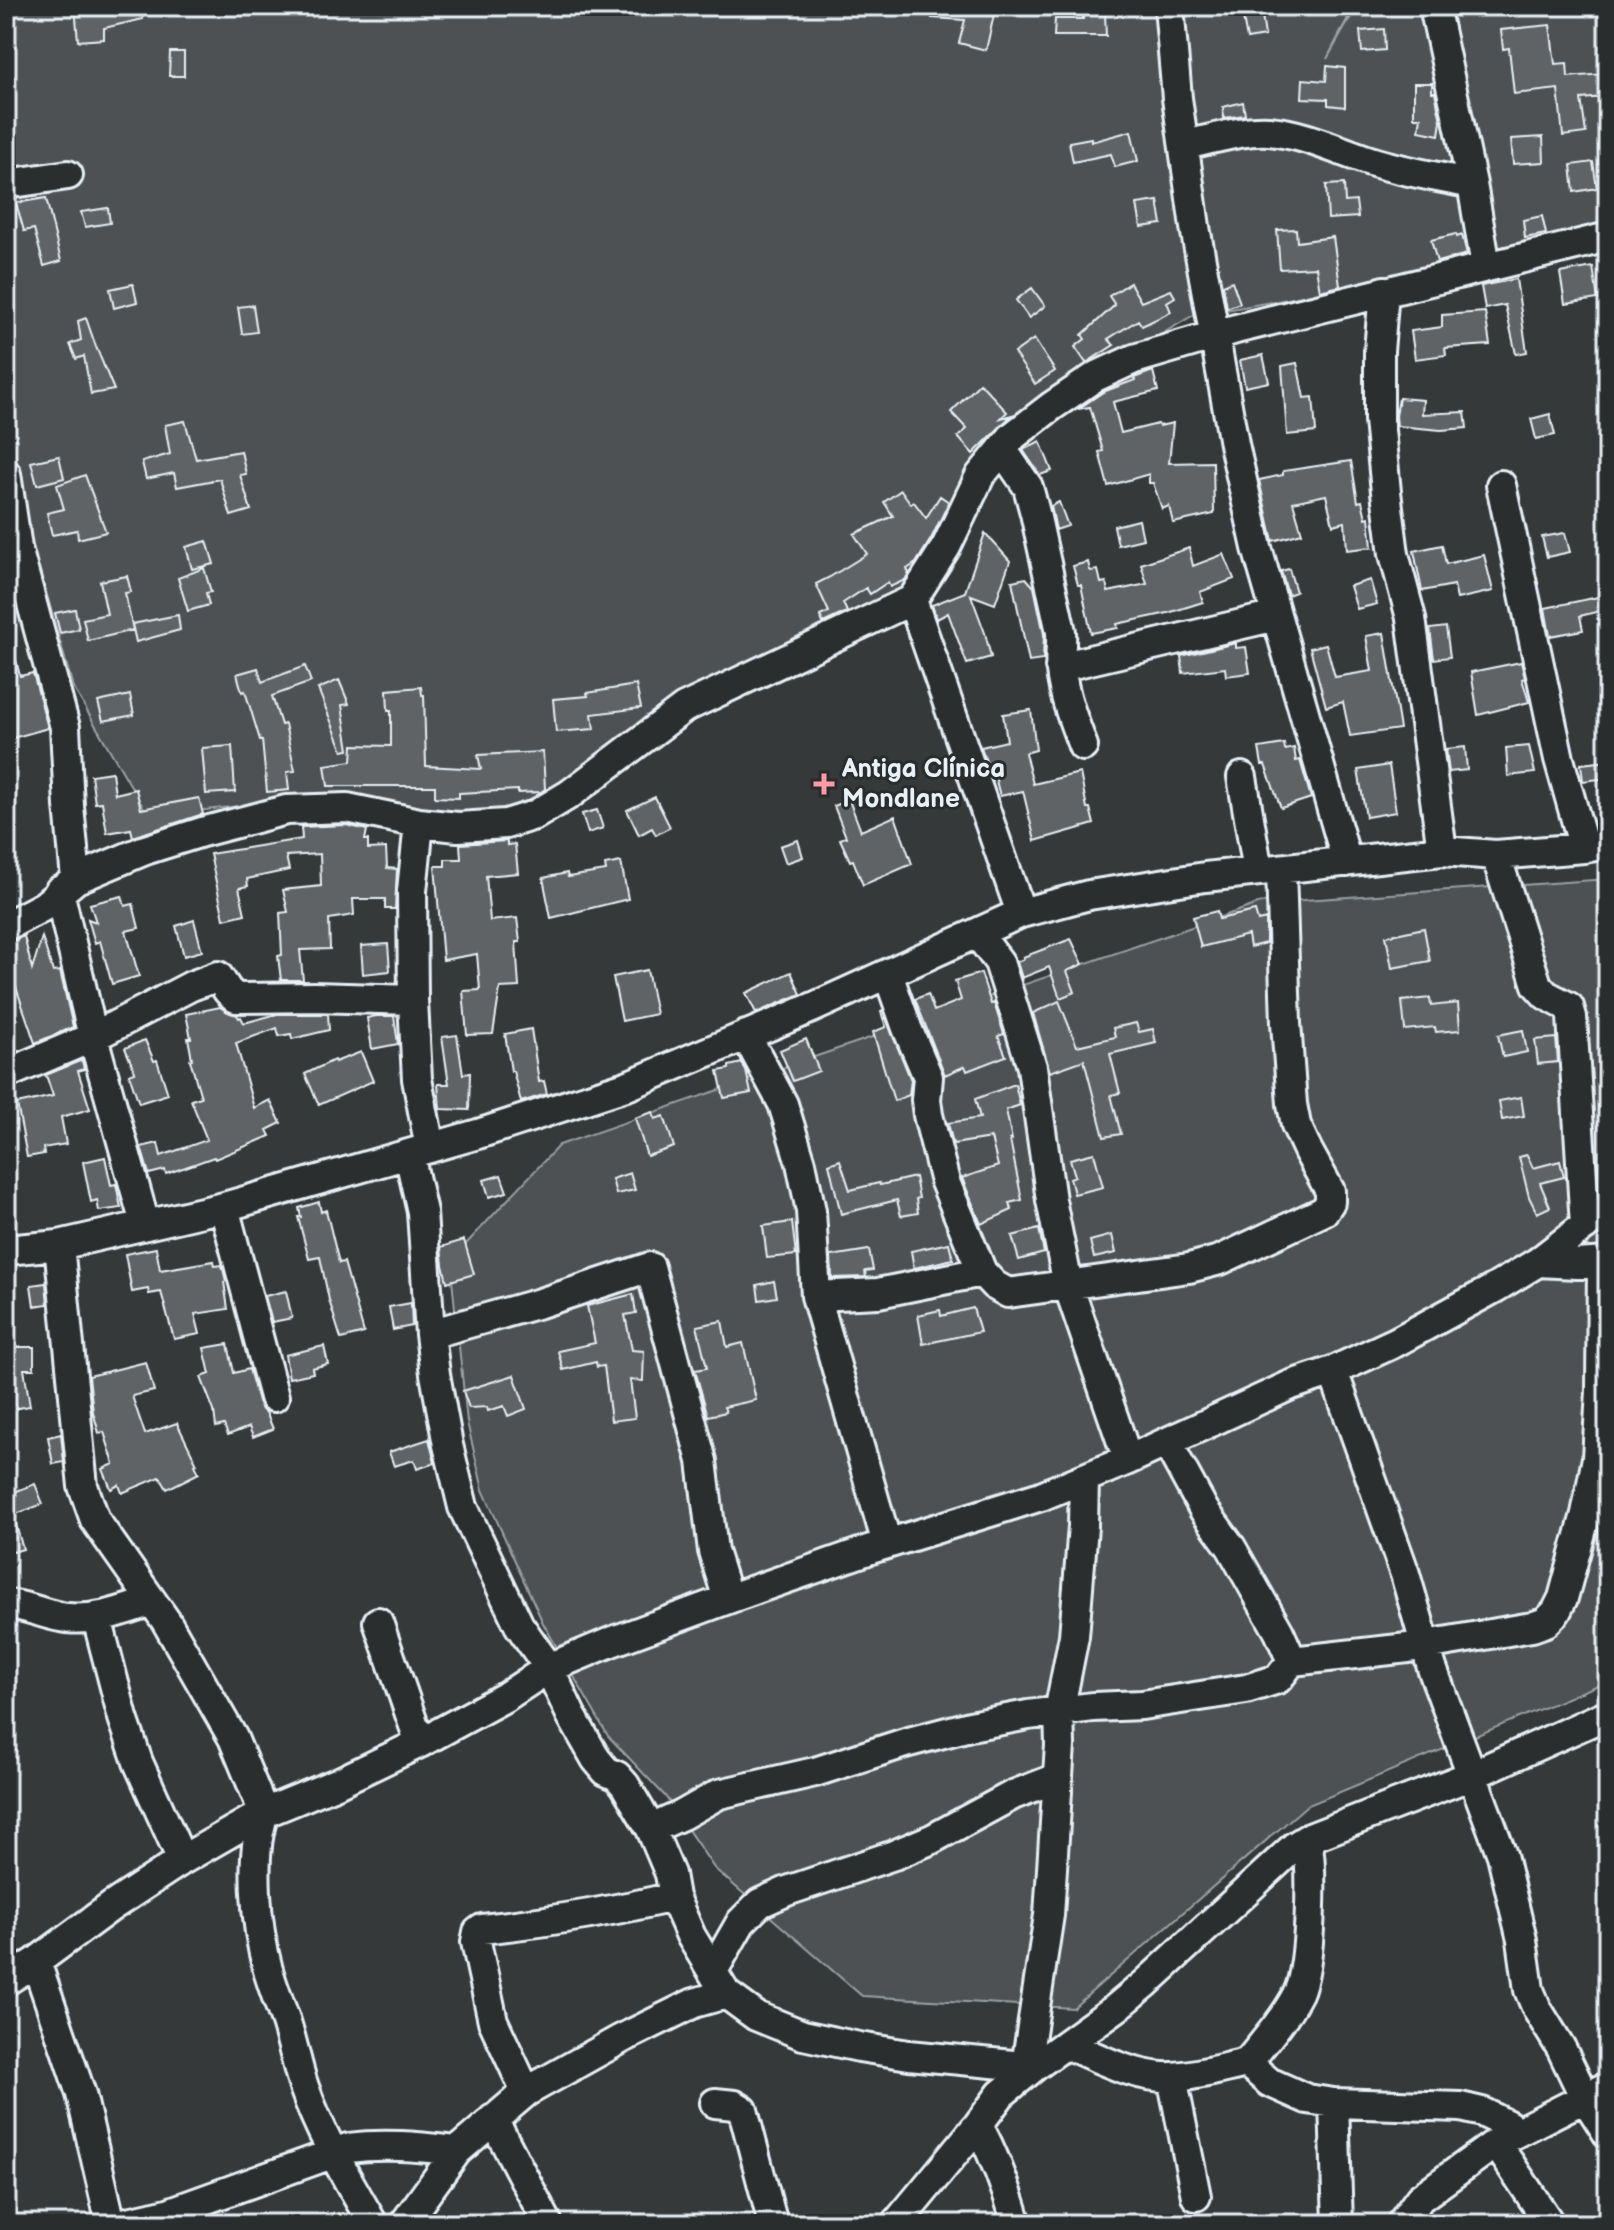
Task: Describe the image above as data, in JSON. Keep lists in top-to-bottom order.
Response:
{
  "places": {
    "health": ["Antiga Clínica Mondlane"]
  }
}
